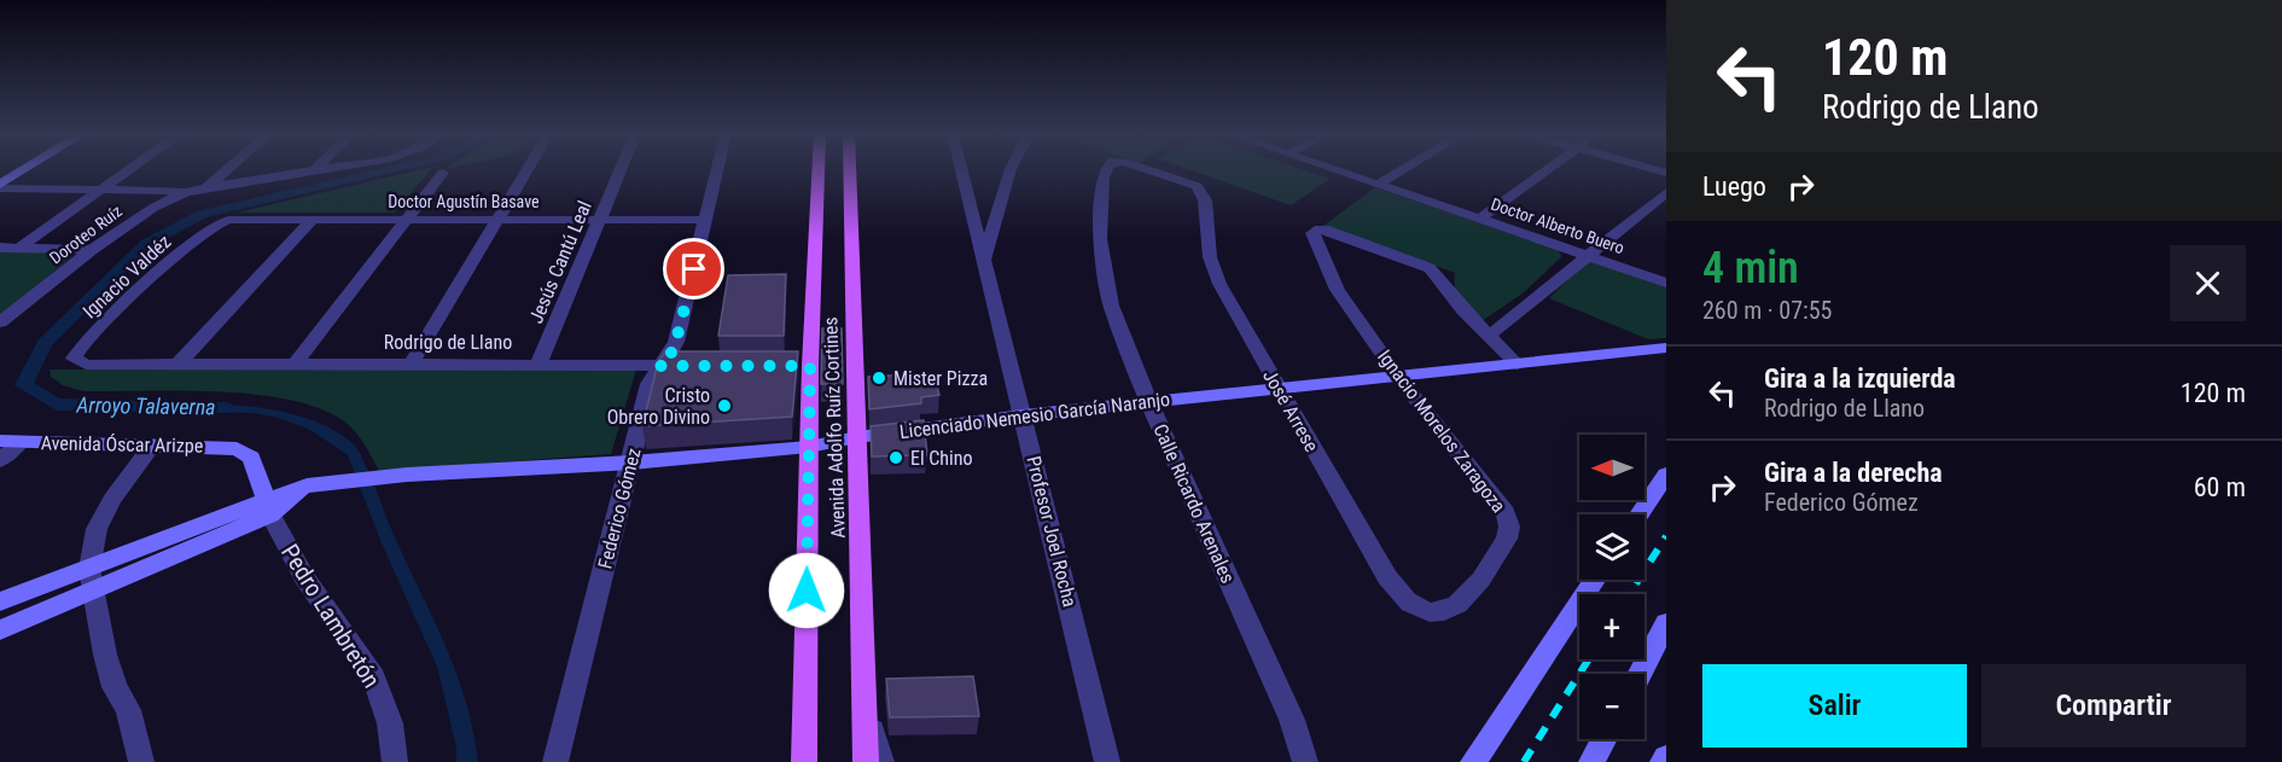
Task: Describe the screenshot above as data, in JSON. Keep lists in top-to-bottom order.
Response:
{
  "streets": {
    "main road": ["Avenida Adolfo Ruíz Cortines"],
    "street": [
      "Doctor Agustín Basave",
      "Doctor Alberto Buero",
      "Doroteo Ruíz",
      "Jesús Cantú Leal",
      "Ignacio Valdéz",
      "Rodrigo de Llano",
      "José Arrese",
      "Licenciado Nemesio García Naranjo",
      "Ignacio Morelos Zaragoza",
      "Avenida Óscar Arizpe",
      "Calle Ricardo Arenales",
      "Federico Gómez",
      "Profesor Joel Rocha",
      "Pedro Lambretón"
    ]
  },
  "crossings": [
    ["Doctor Agustín Basave", "Jesús Cantú Leal"],
    ["Doctor Agustín Basave", "Ignacio Valdéz"],
    ["Doctor Agustín Basave", "Federico Gómez"],
    ["Jesús Cantú Leal", "Rodrigo de Llano"],
    ["Ignacio Valdéz", "Rodrigo de Llano"],
    ["Rodrigo de Llano", "Federico Gómez"],
    ["José Arrese", "Licenciado Nemesio García Naranjo"],
    ["José Arrese", "Ignacio Morelos Zaragoza"],
    ["José Arrese", "Calle Ricardo Arenales"],
    ["Licenciado Nemesio García Naranjo", "Avenida Adolfo Ruíz Cortines"],
    ["Licenciado Nemesio García Naranjo", "Ignacio Morelos Zaragoza"],
    ["Licenciado Nemesio García Naranjo", "Avenida Óscar Arizpe"],
    ["Licenciado Nemesio García Naranjo", "Calle Ricardo Arenales"],
    ["Licenciado Nemesio García Naranjo", "Federico Gómez"],
    ["Licenciado Nemesio García Naranjo", "Profesor Joel Rocha"],
    ["Licenciado Nemesio García Naranjo", "Pedro Lambretón"],
    ["Avenida Óscar Arizpe", "Pedro Lambretón"]
  ],
  "water": ["Arroyo Talaverna"],
  "places": ["Mister Pizza", "Cristo Obrero Divino", "El Chino"],
  "north": "left",
  "page": {
    "turn": ["120 m", "Rodrigo de Llano"],
    "then": "Luego",
    "heading": ["4 min", "260 m · 07:55"],
    "list": [
      {
        "name": "Gira a la izquierda",
        "note": "Rodrigo de Llano",
        "value": "120 m"
      },
      {
        "name": "Gira a la derecha",
        "note": "Federico Gómez",
        "value": "60 m"
      }
    ],
    "map_buttons": ["+", "−"],
    "buttons": ["Salir", "Compartir"]
  }
}
